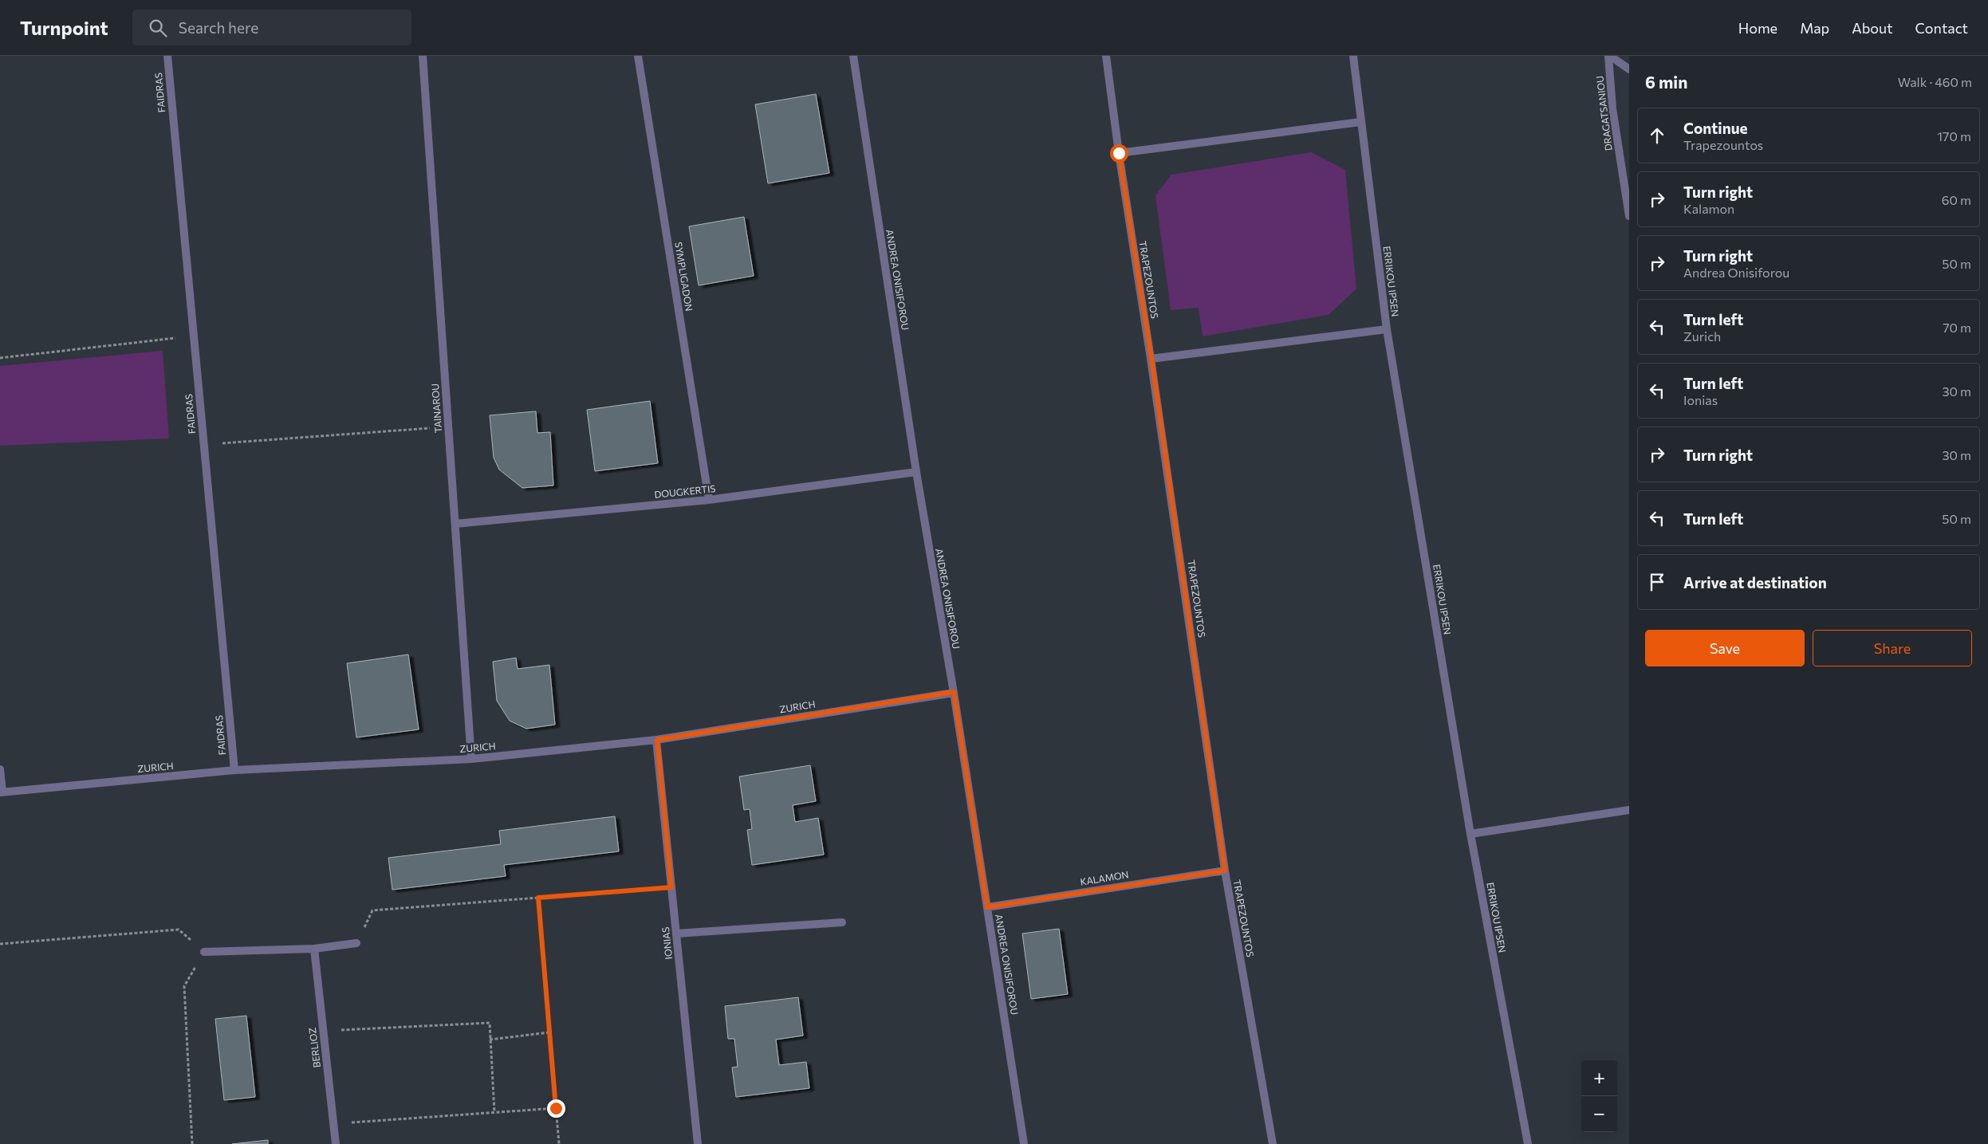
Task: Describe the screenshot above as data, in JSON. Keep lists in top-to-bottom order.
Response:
{
  "streets": {
    "street": [
      "FAIDRAS",
      "DRAGATSANIOU",
      "SYMPLIGADON",
      "ANDREA ONISIFOROU",
      "TRAPEZOUNTOS",
      "ERRIKOU IPSEN",
      "TAINAROU",
      "DOUGKERTIS",
      "ZURICH",
      "KALAMON",
      "IONIAS",
      "BERLIOZ"
    ]
  },
  "crossings": [
    ["FAIDRAS", "ZURICH"],
    ["SYMPLIGADON", "DOUGKERTIS"],
    ["ANDREA ONISIFOROU", "DOUGKERTIS"],
    ["ANDREA ONISIFOROU", "ZURICH"],
    ["ANDREA ONISIFOROU", "KALAMON"],
    ["TRAPEZOUNTOS", "KALAMON"],
    ["TAINAROU", "DOUGKERTIS"],
    ["TAINAROU", "ZURICH"],
    ["ZURICH", "IONIAS"]
  ],
  "page": {
    "header": "Turnpoint",
    "search": "Search here",
    "nav": [
      "Home",
      "Map",
      "About",
      "Contact"
    ],
    "heading": ["6 min", "Walk · 460 m"],
    "list": [
      ["Continue", "Trapezountos", "170 m"],
      ["Turn right", "Kalamon", "60 m"],
      ["Turn right", "Andrea Onisiforou", "50 m"],
      ["Turn left", "Zurich", "70 m"],
      ["Turn left", "Ionias", "30 m"],
      ["Turn right", "30 m"],
      ["Turn left", "50 m"],
      "Arrive at destination"
    ],
    "buttons": ["Save", "Share"],
    "map_buttons": ["+", "−"]
  }
}
